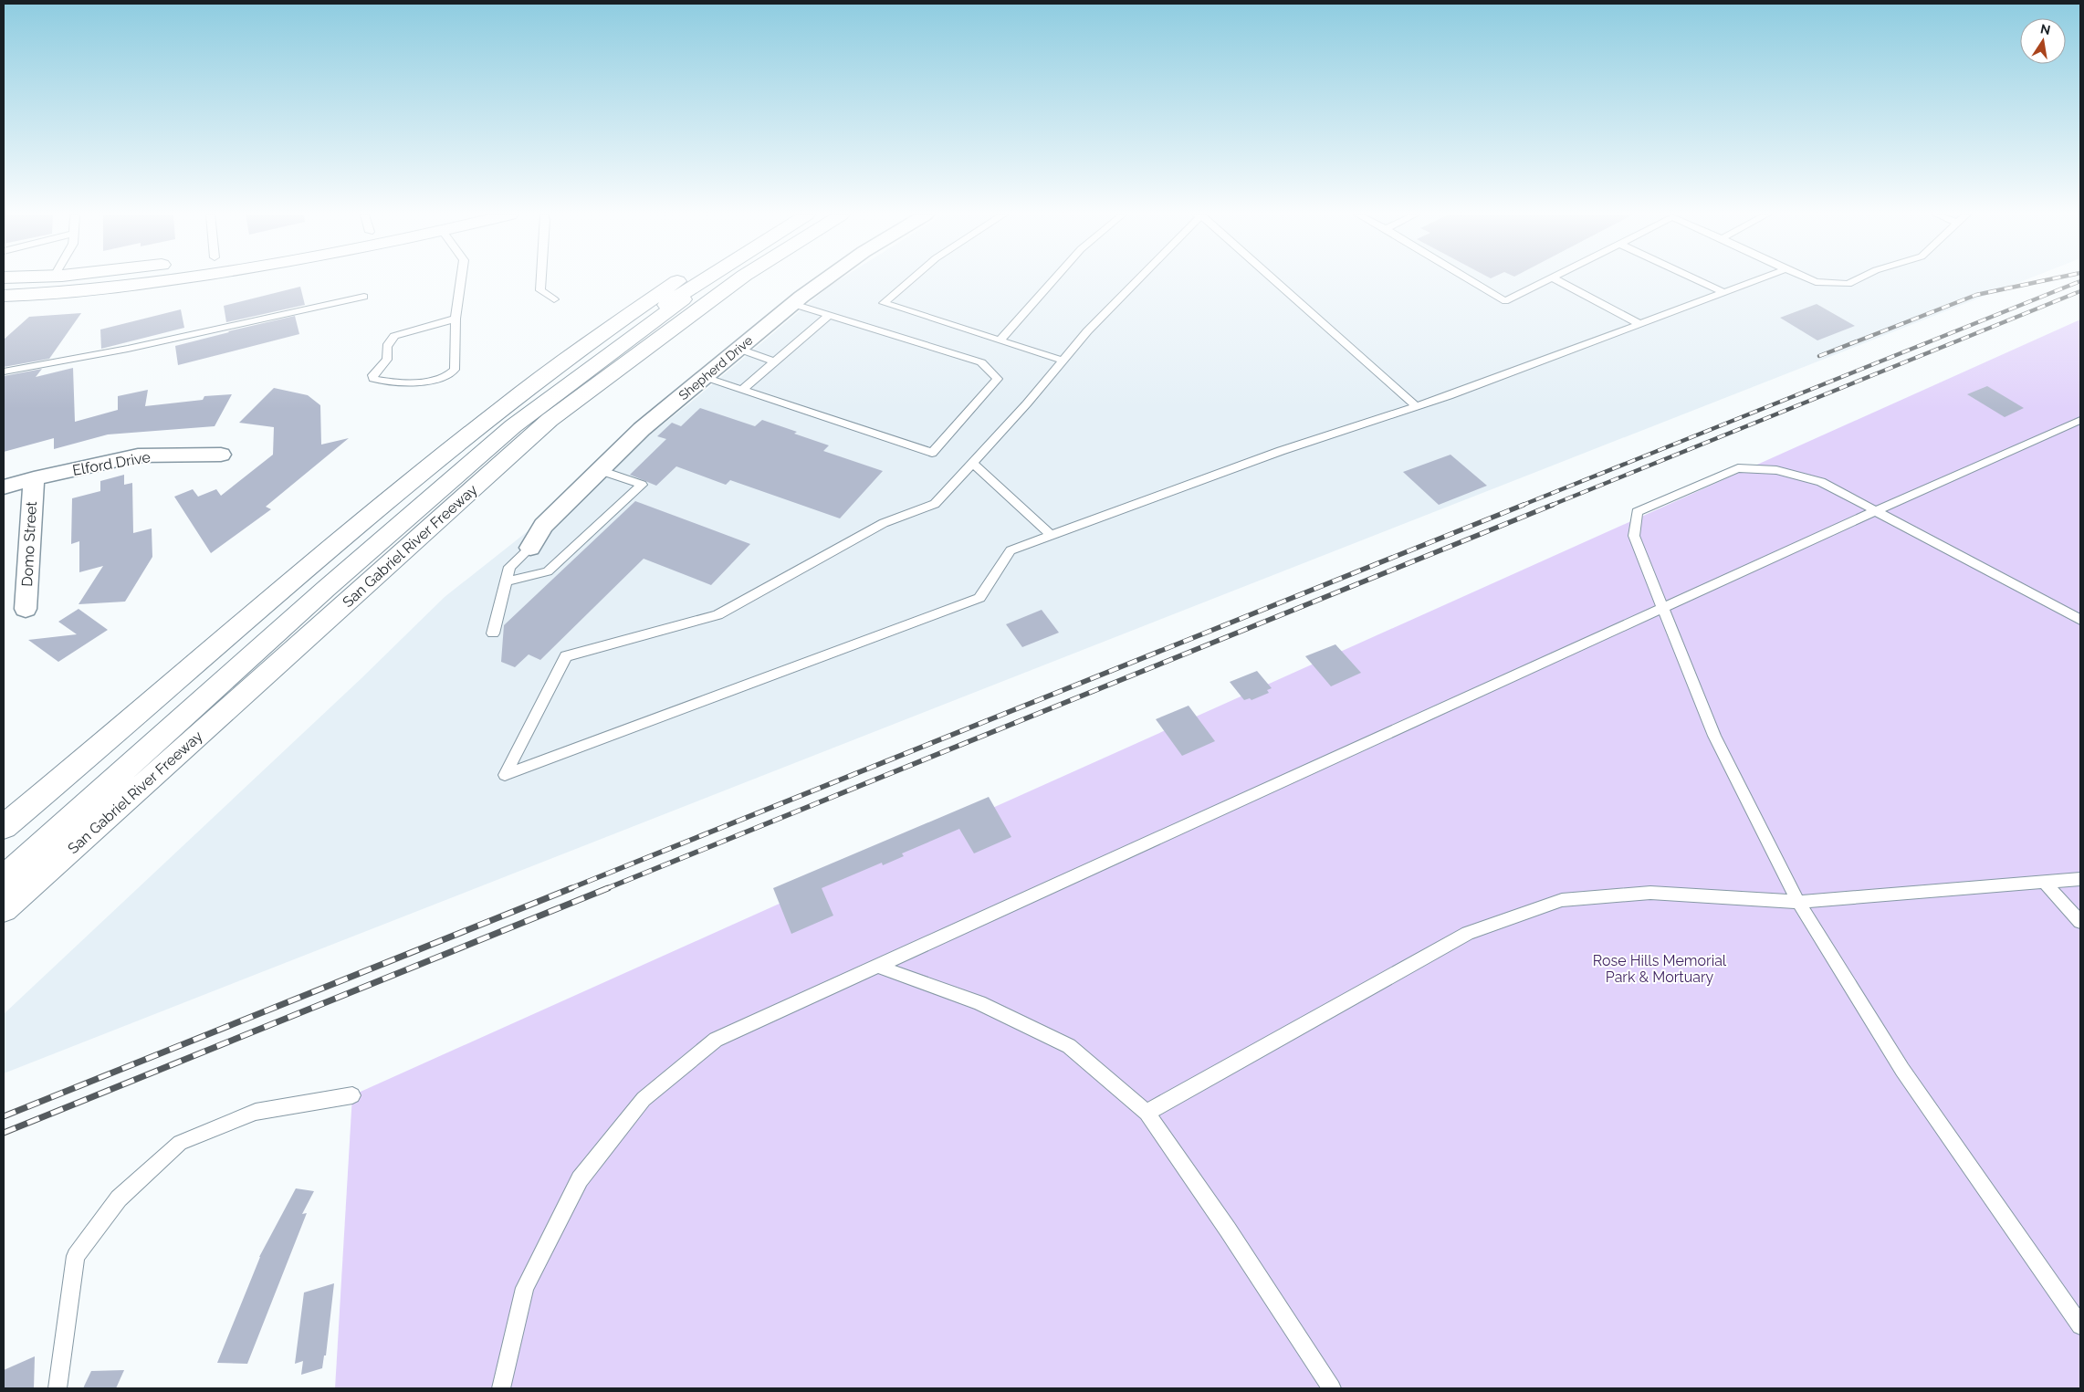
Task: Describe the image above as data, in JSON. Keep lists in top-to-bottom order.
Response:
{
  "streets": {
    "main road": ["San Gabriel River Freeway"],
    "street": ["Shepherd Drive", "Elford Drive", "Domo Street"]
  },
  "crossings": [
    ["Elford Drive", "Domo Street"]
  ],
  "parks": ["Rose Hills Memorial Park & Mortuary"],
  "north": "top"
}
